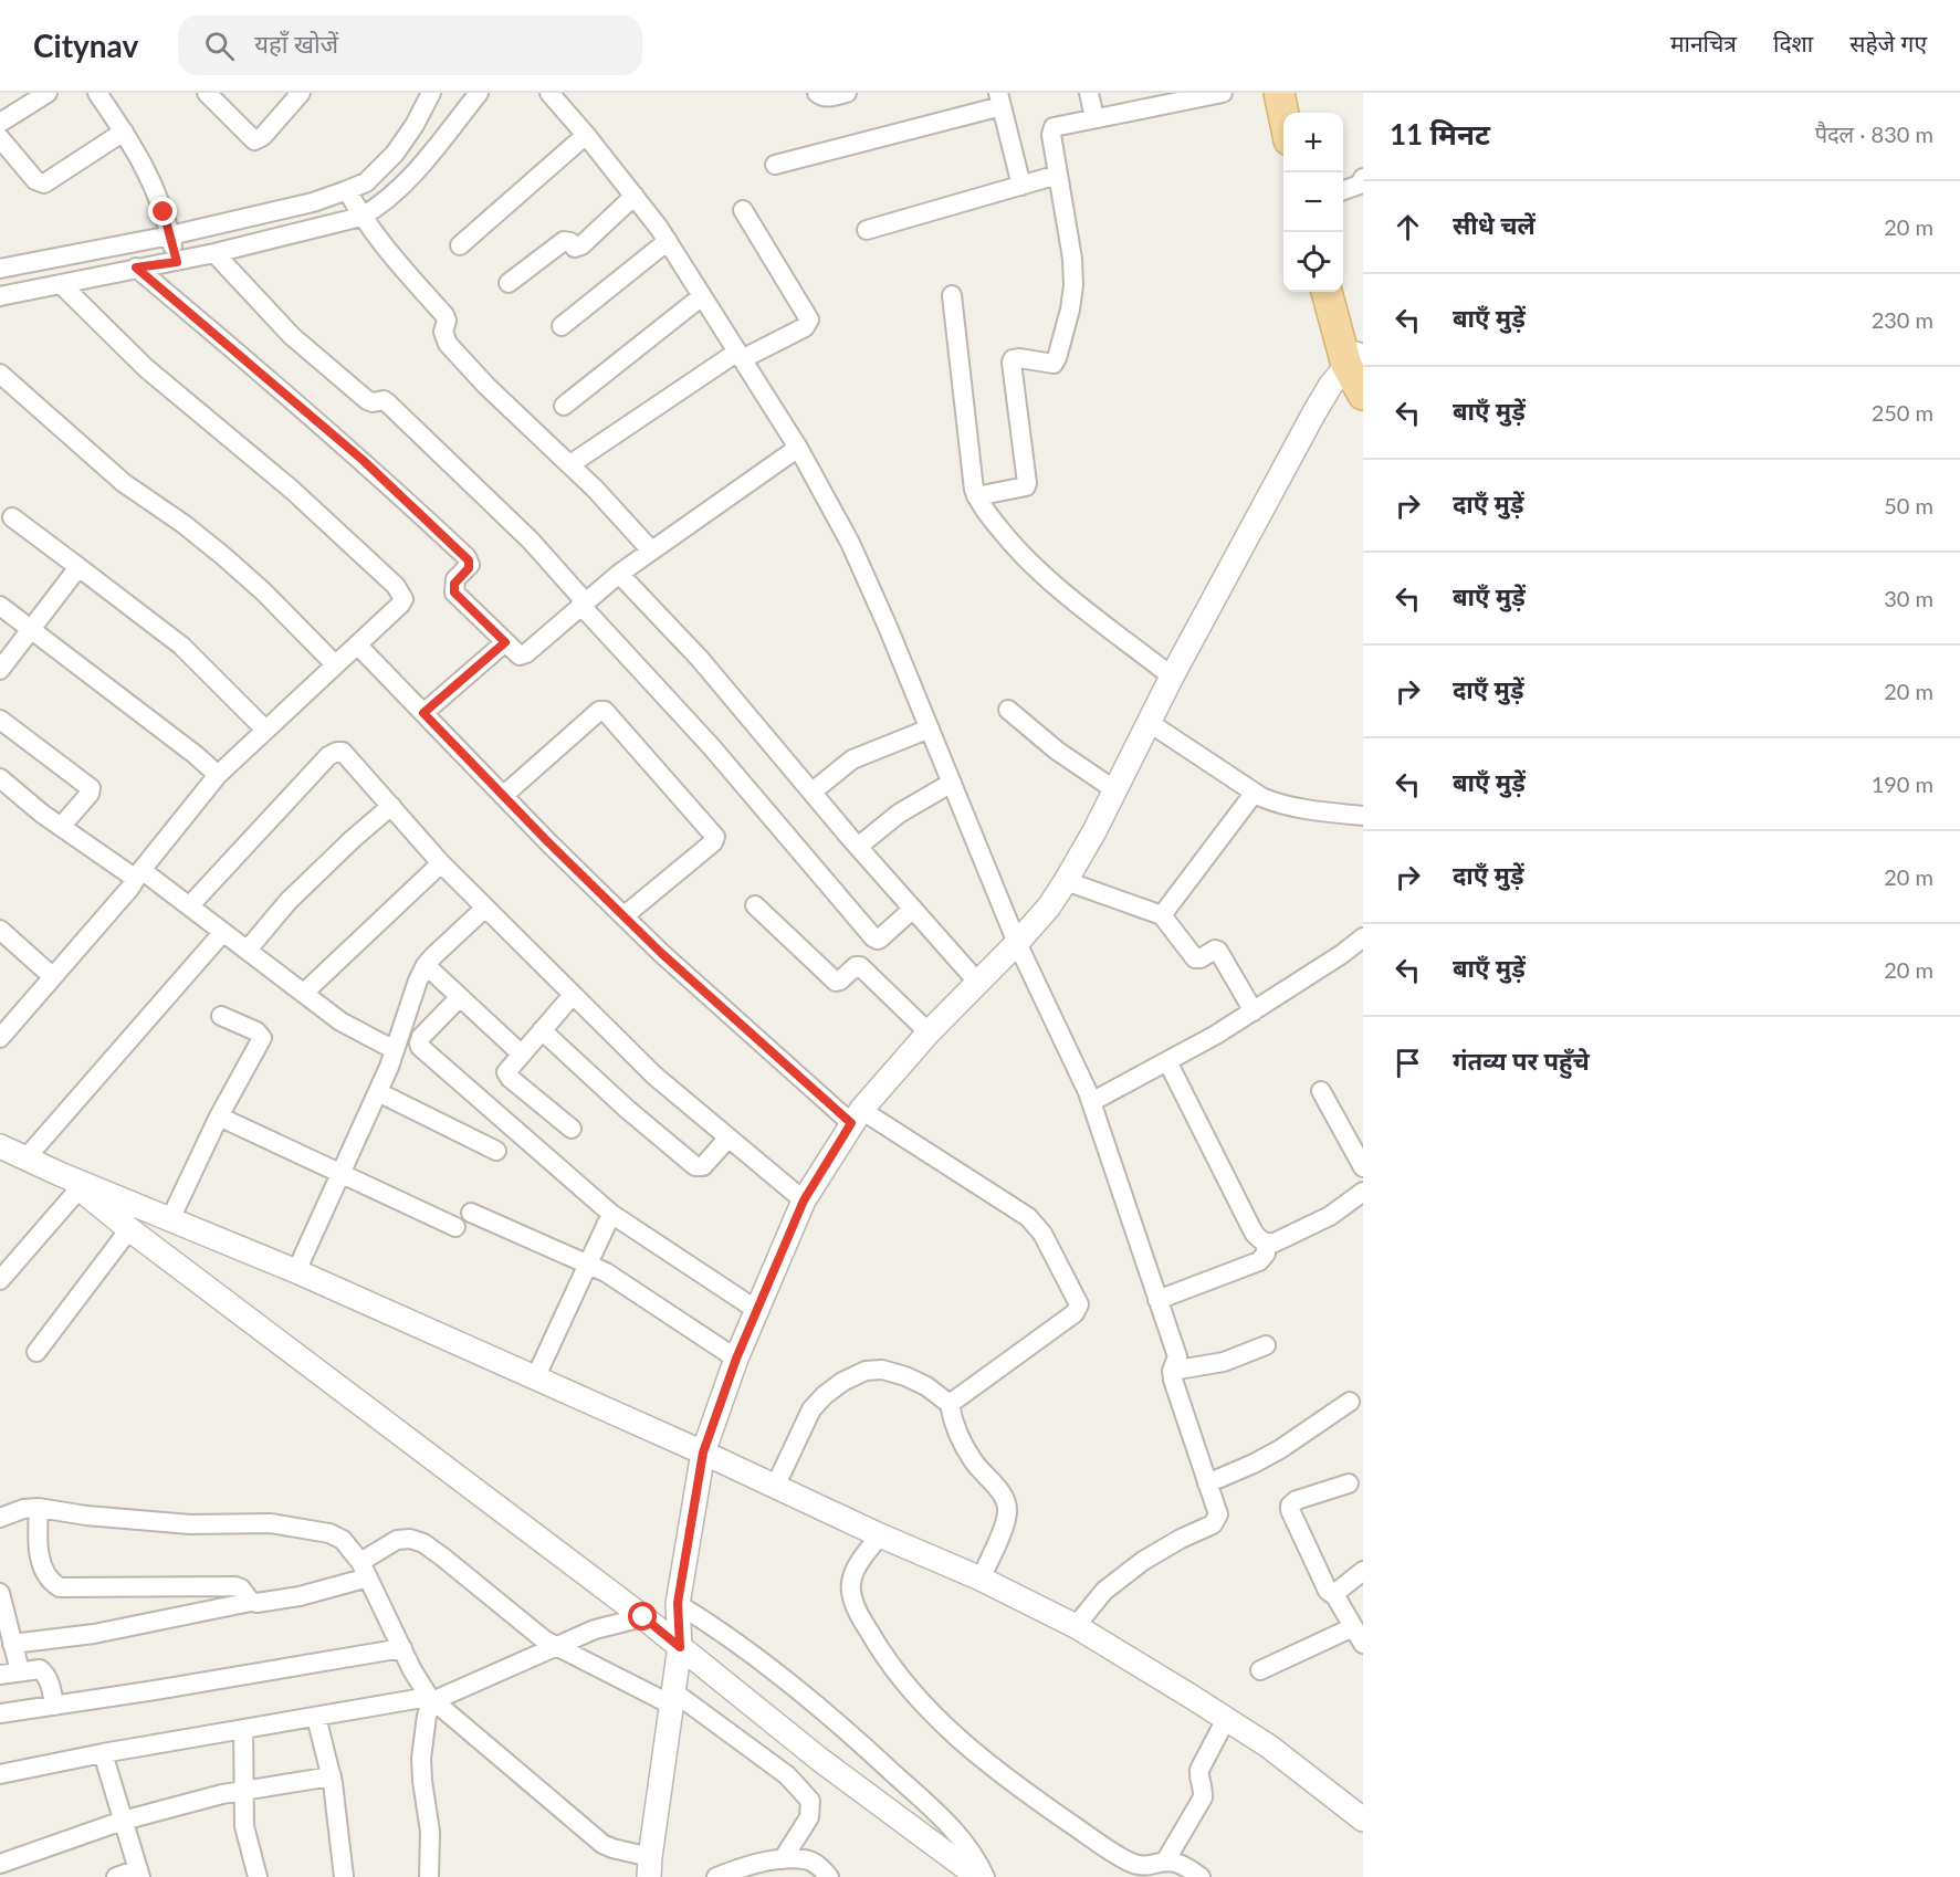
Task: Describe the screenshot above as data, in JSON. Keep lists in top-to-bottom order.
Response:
{
  "page": {
    "header": "Citynav",
    "search": "यहाँ खोजें",
    "nav": ["मानचित्र", "दिशा", "सहेजे गए"],
    "heading": ["11 मिनट", "पैदल · 830 m"],
    "map_buttons": ["+", "−"],
    "list": [
      ["सीधे चलें", "20 m"],
      ["बाएँ मुड़ें", "230 m"],
      ["बाएँ मुड़ें", "250 m"],
      ["दाएँ मुड़ें", "50 m"],
      ["बाएँ मुड़ें", "30 m"],
      ["दाएँ मुड़ें", "20 m"],
      ["बाएँ मुड़ें", "190 m"],
      ["दाएँ मुड़ें", "20 m"],
      ["बाएँ मुड़ें", "20 m"],
      "गंतव्य पर पहुँचे"
    ]
  }
}
